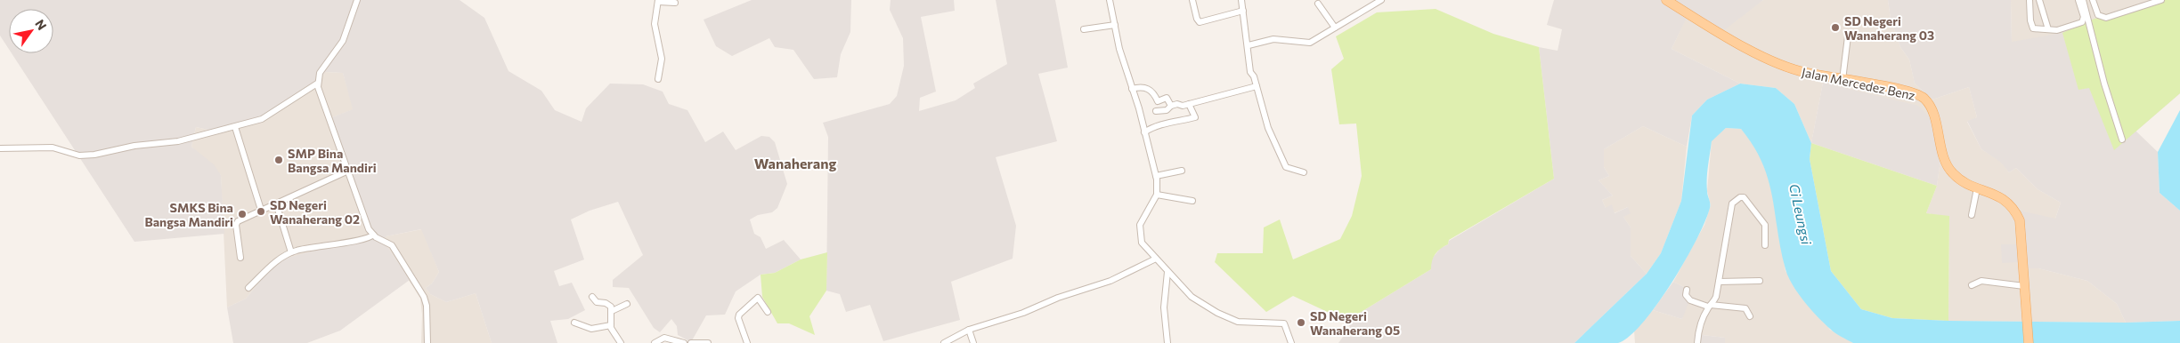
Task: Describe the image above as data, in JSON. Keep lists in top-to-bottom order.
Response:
{
  "streets": {
    "main road": ["Jalan Mercedez Benz"]
  },
  "districts": ["Wanaherang"],
  "water": ["Ci Leungsi"],
  "places": [
    "SD Negeri Wanaherang 03",
    "SMP Bina Bangsa Mandiri",
    "SD Negeri Wanaherang 02",
    "SMKS Bina Bangsa Mandiri",
    "SD Negeri Wanaherang 05"
  ],
  "north": "top right"
}
